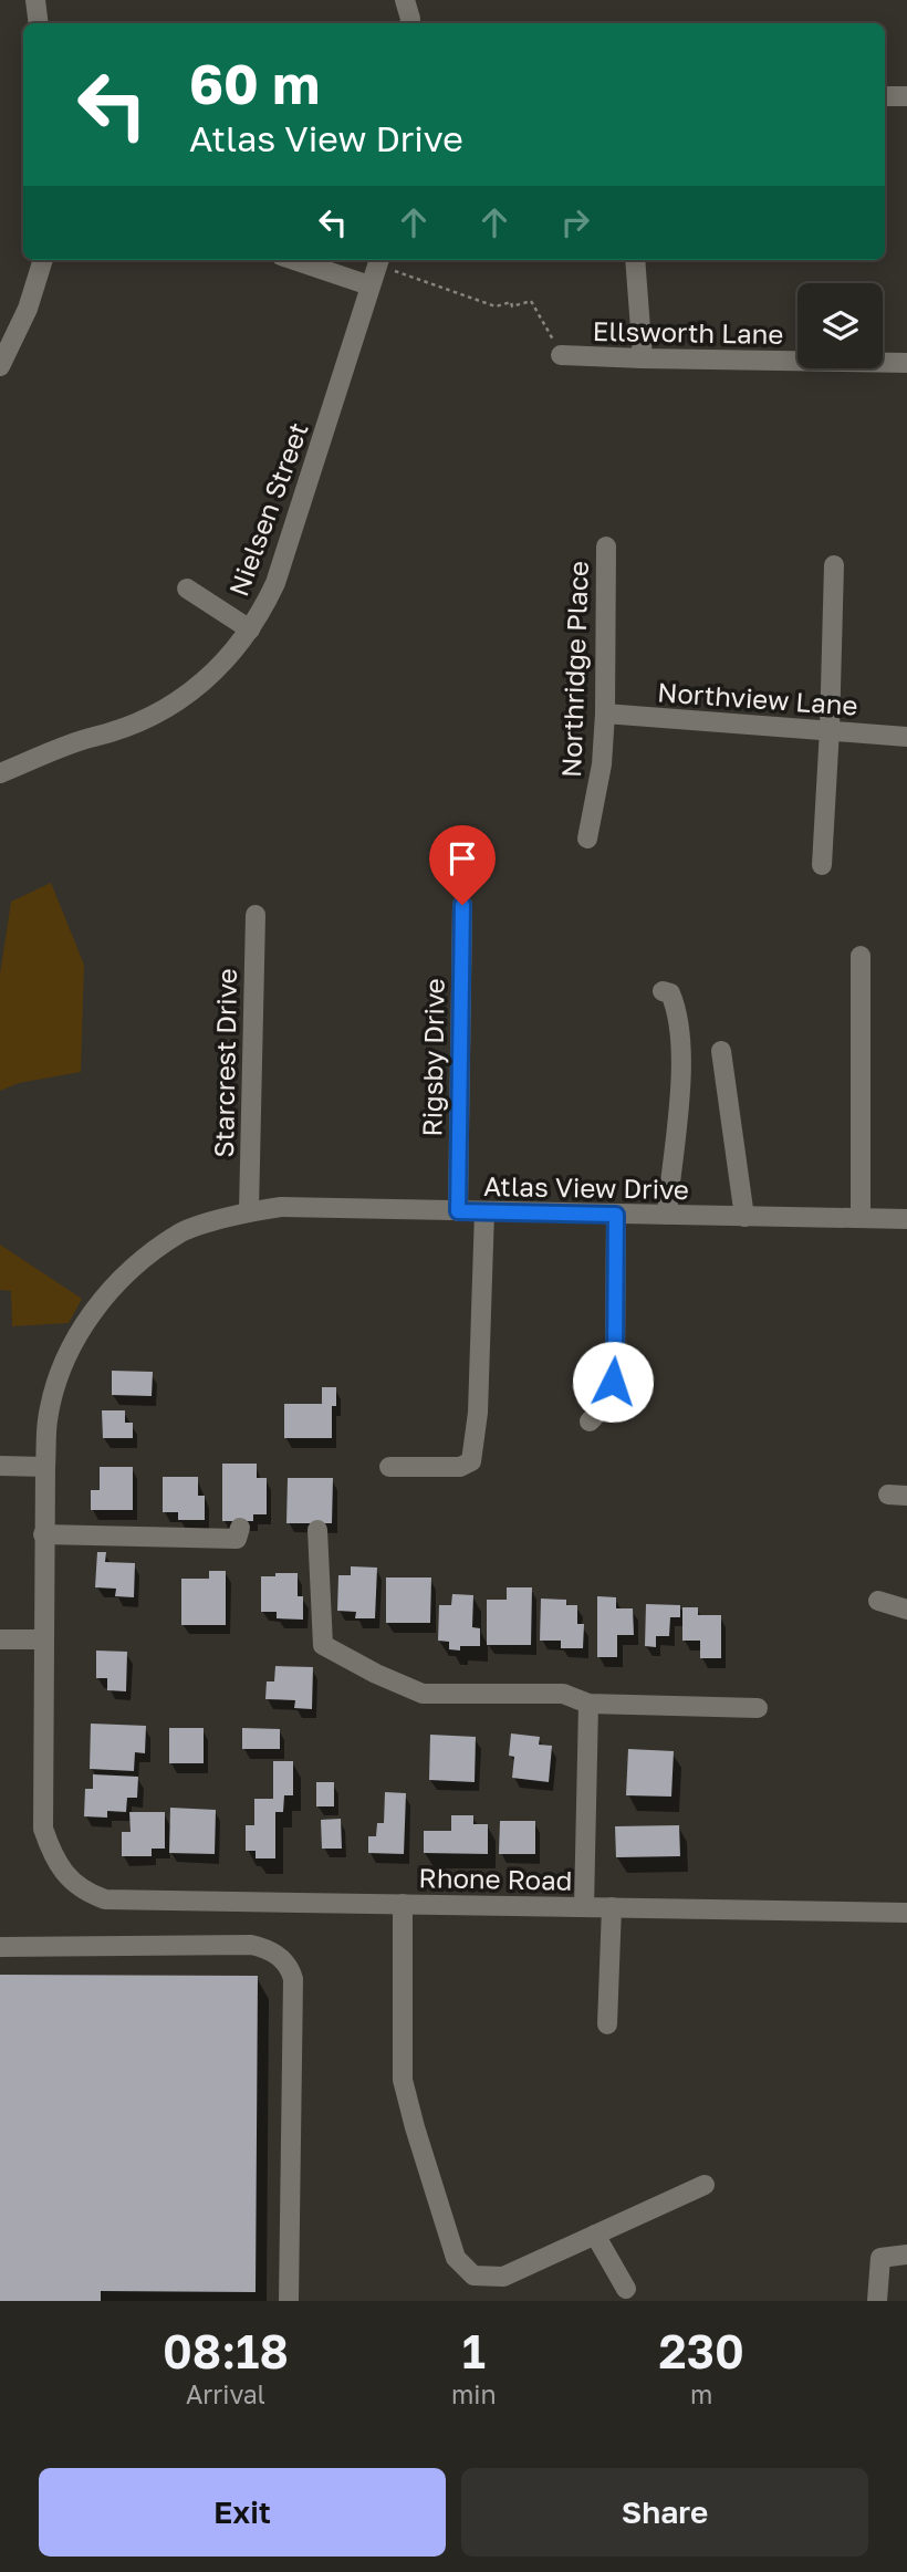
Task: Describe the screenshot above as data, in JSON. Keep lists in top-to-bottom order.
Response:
{
  "streets": {
    "street": [
      "Ellsworth Lane",
      "Nielsen Street",
      "Northridge Place",
      "Northview Lane",
      "Rigsby Drive",
      "Starcrest Drive",
      "Atlas View Drive",
      "Rhone Road"
    ]
  },
  "crossings": [
    ["Northridge Place", "Northview Lane"],
    ["Rigsby Drive", "Atlas View Drive"],
    ["Starcrest Drive", "Atlas View Drive"],
    ["Atlas View Drive", "Rhone Road"]
  ],
  "page": {
    "turn": ["60 m", "Atlas View Drive"],
    "eta": [
      "08:18",
      "Arrival",
      "1",
      "min",
      "230",
      "m"
    ],
    "buttons": ["Exit", "Share"]
  }
}
